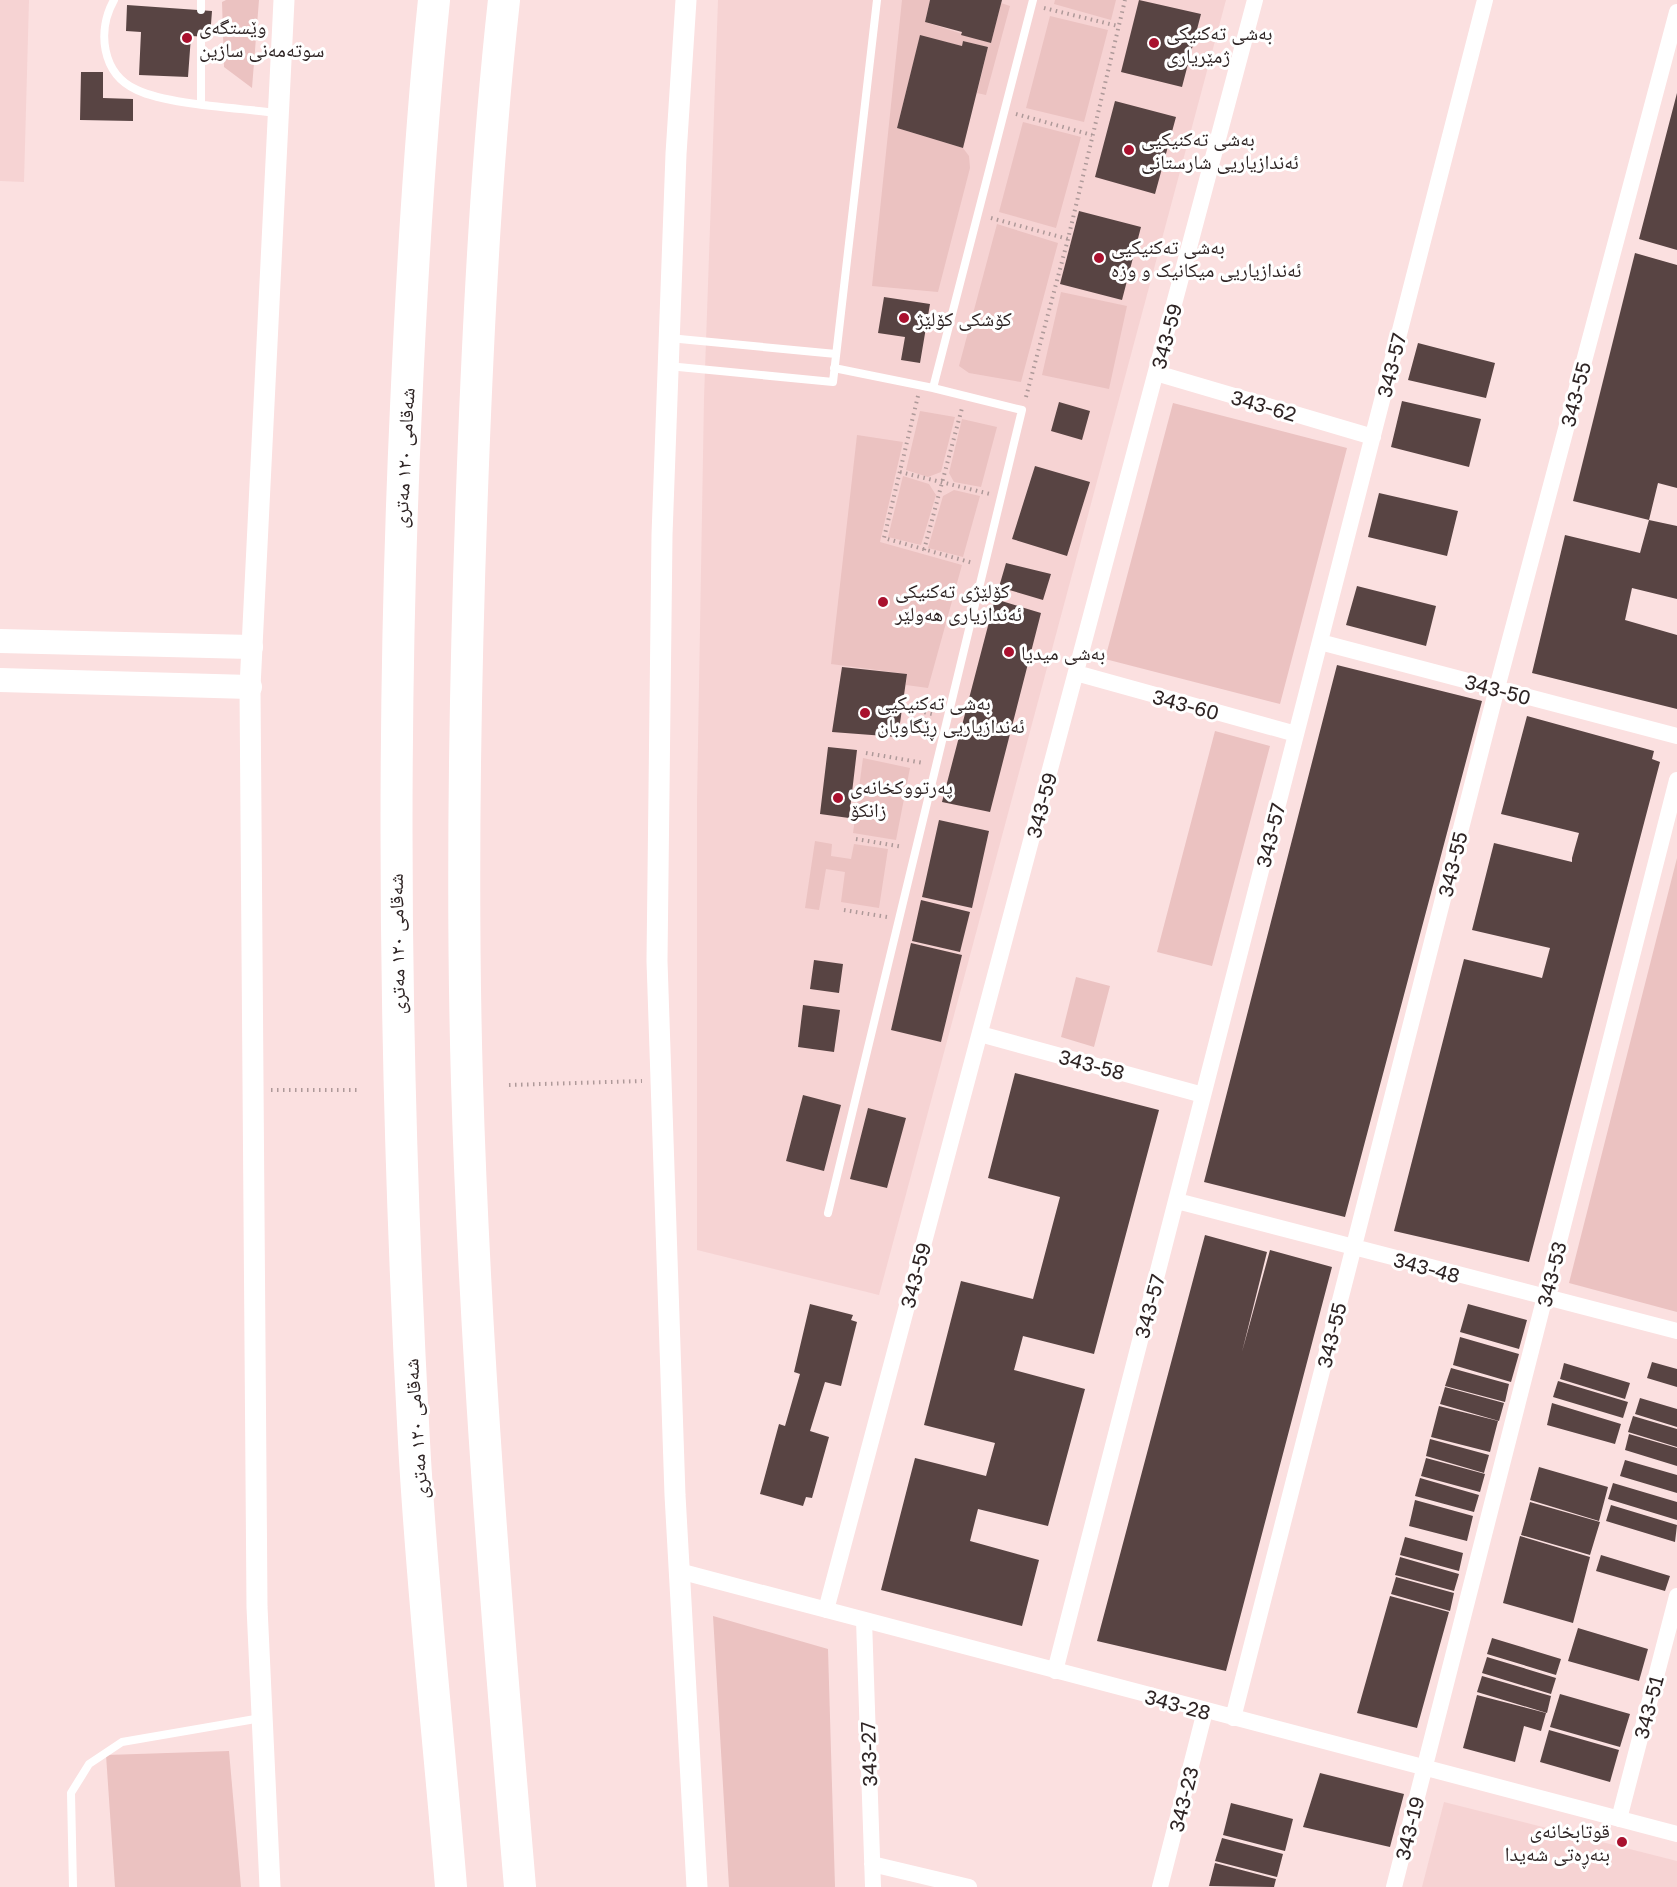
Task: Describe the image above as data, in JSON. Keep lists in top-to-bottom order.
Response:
{
  "streets": {
    "highway": ["شەقامی ١٢٠ مەتری"],
    "street": [
      "343-59",
      "343-57",
      "343-55",
      "343-62",
      "343-50",
      "343-60",
      "343-58",
      "343-48",
      "343-53",
      "343-28",
      "343-51",
      "343-27",
      "343-23",
      "343-19"
    ]
  },
  "crossings": [
    ["343-59", "343-62"],
    ["343-59", "343-60"],
    ["343-59", "343-58"],
    ["343-59", "343-28"],
    ["343-57", "343-62"],
    ["343-57", "343-50"],
    ["343-57", "343-60"],
    ["343-57", "343-58"],
    ["343-57", "343-48"],
    ["343-57", "343-28"],
    ["343-55", "343-50"],
    ["343-55", "343-48"],
    ["343-55", "343-28"],
    ["343-48", "343-53"],
    ["343-53", "343-28"],
    ["343-53", "343-19"],
    ["343-28", "343-51"],
    ["343-28", "343-27"],
    ["343-28", "343-23"],
    ["343-28", "343-19"]
  ],
  "places": [
    "وێستگەی سوتەمەنی سازین",
    "بەشی تەکنیکی ژمێریاری",
    "بەشی تەکنیکیی ئەندازیاریی شارستانی",
    "بەشی تەکنیکیی ئەندازیاریی میکانیک و وزە",
    "کۆشکی کۆلێژ",
    "کۆلێژی تەکنیکی ئەندازیاری هەولێر",
    "بەشی میدیا",
    "بەشی تەکنیکیی ئەندازیاریی ڕێگاوبان",
    "پەرتووکخانەی زانکۆ",
    "قوتابخانەی بنەڕەتی شەیدا"
  ]
}
